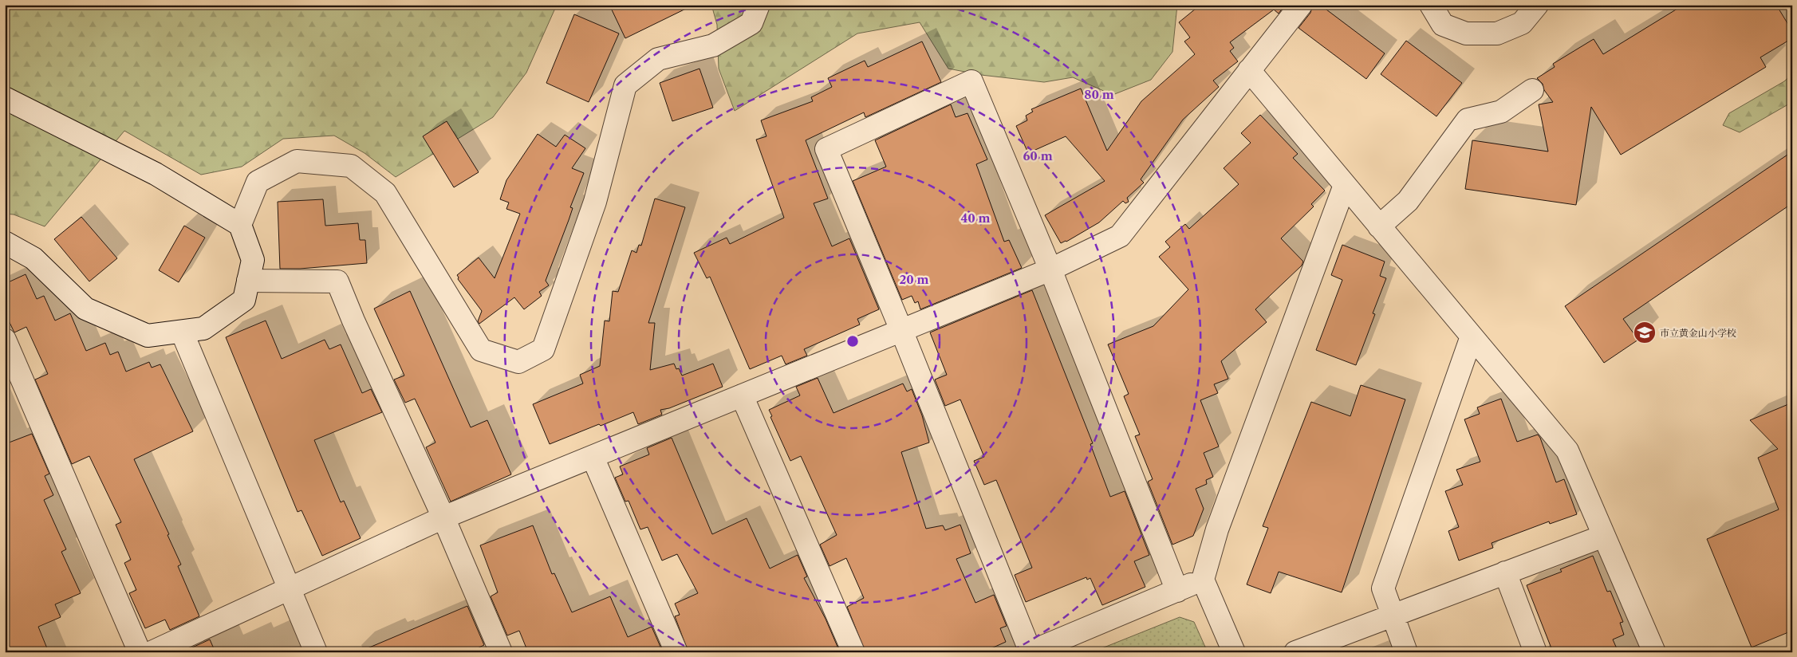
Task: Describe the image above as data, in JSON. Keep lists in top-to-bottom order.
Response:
{
  "places": {
    "school or university": ["市立黄金山小学校"]
  },
  "rings": [
    "80 m",
    "60 m",
    "40 m",
    "20 m"
  ]
}
